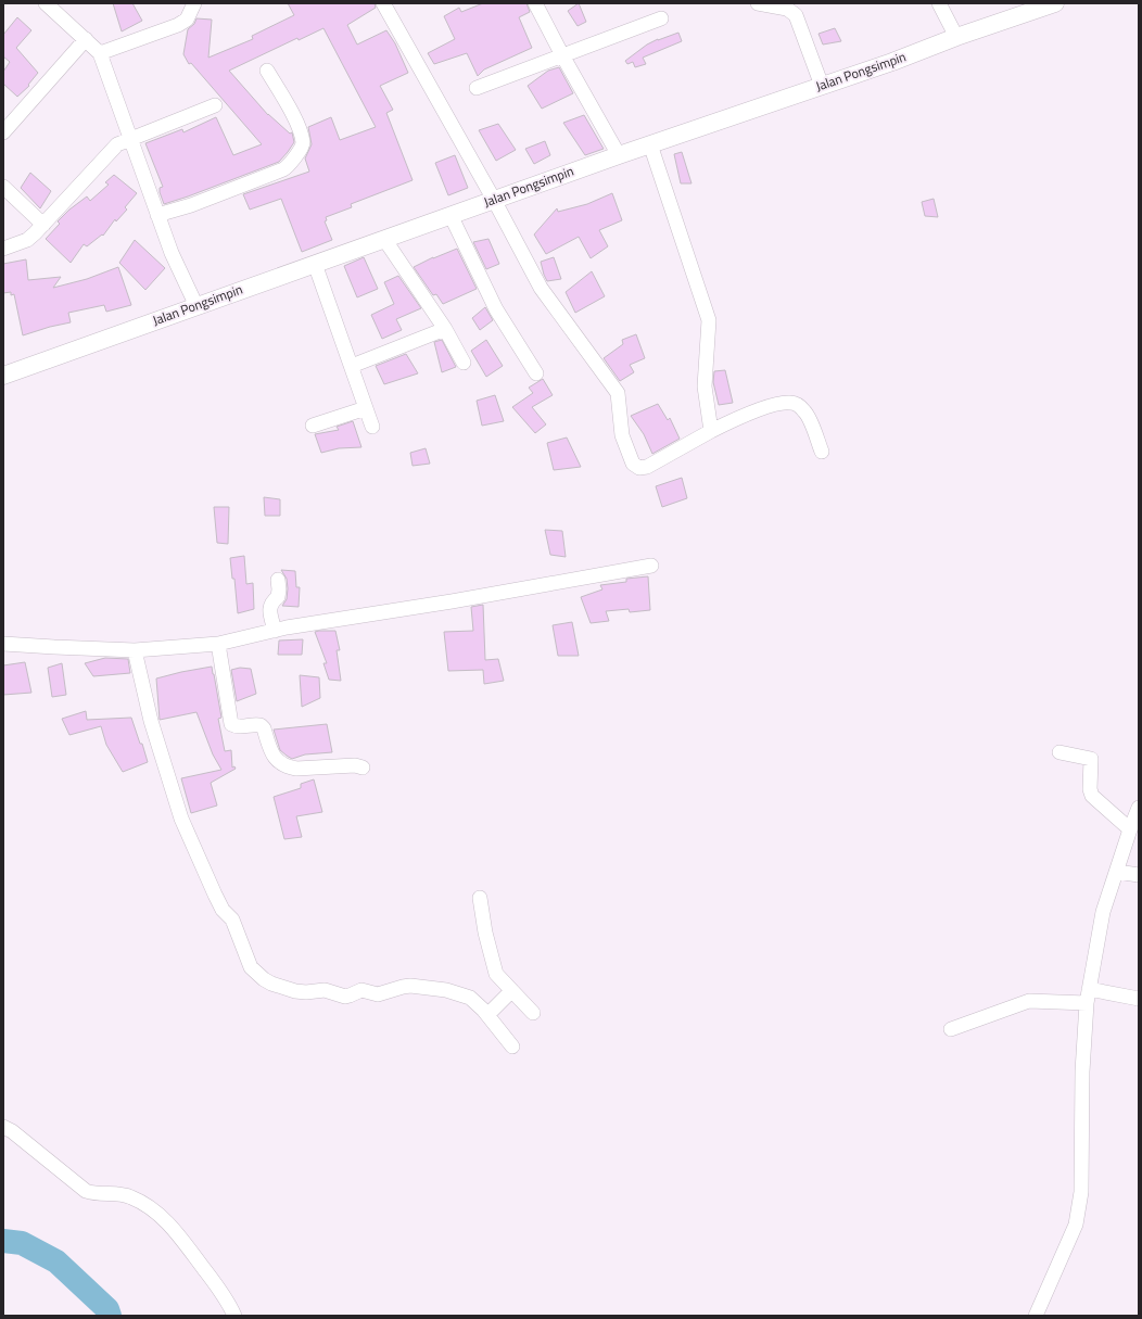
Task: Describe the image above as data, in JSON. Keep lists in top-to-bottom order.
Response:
{
  "streets": {
    "main road": ["Jalan Pongsimpin"]
  }
}
